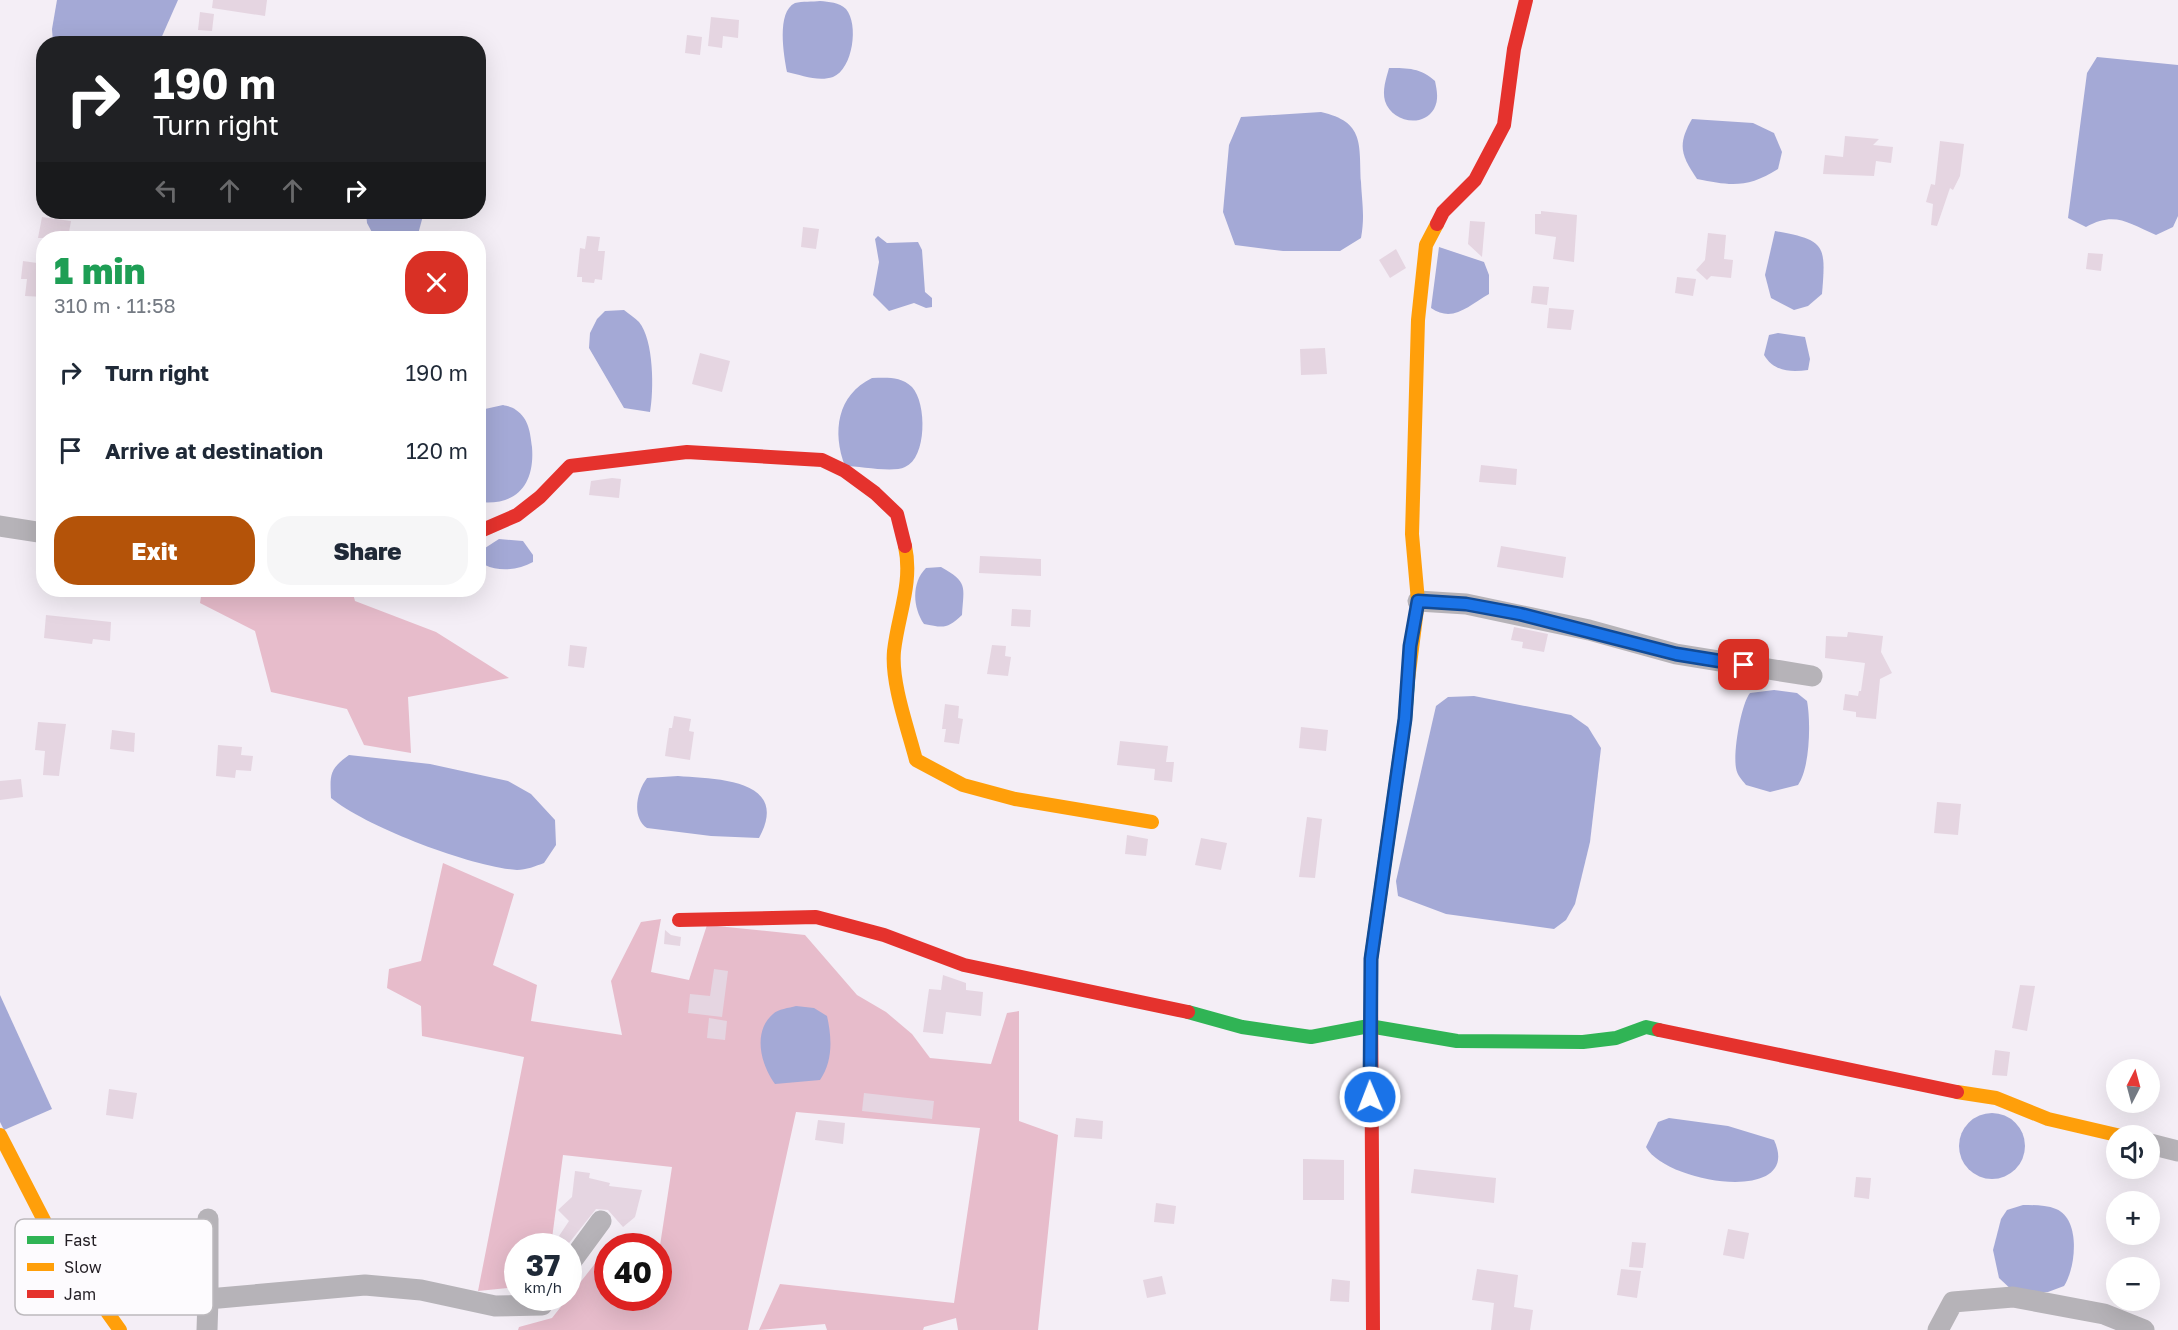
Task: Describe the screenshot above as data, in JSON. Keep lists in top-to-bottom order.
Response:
{
  "legend": ["Fast", "Slow", "Jam"],
  "north": "top",
  "page": {
    "turn": ["190 m", "Turn right"],
    "heading": ["1 min", "310 m · 11:58"],
    "list": [
      {
        "name": "Turn right",
        "value": "190 m"
      },
      {
        "name": "Arrive at destination",
        "value": "120 m"
      }
    ],
    "buttons": ["Exit", "Share"],
    "map_buttons": ["+", "−"],
    "speed": "37 km/h",
    "limit": "40"
  }
}
